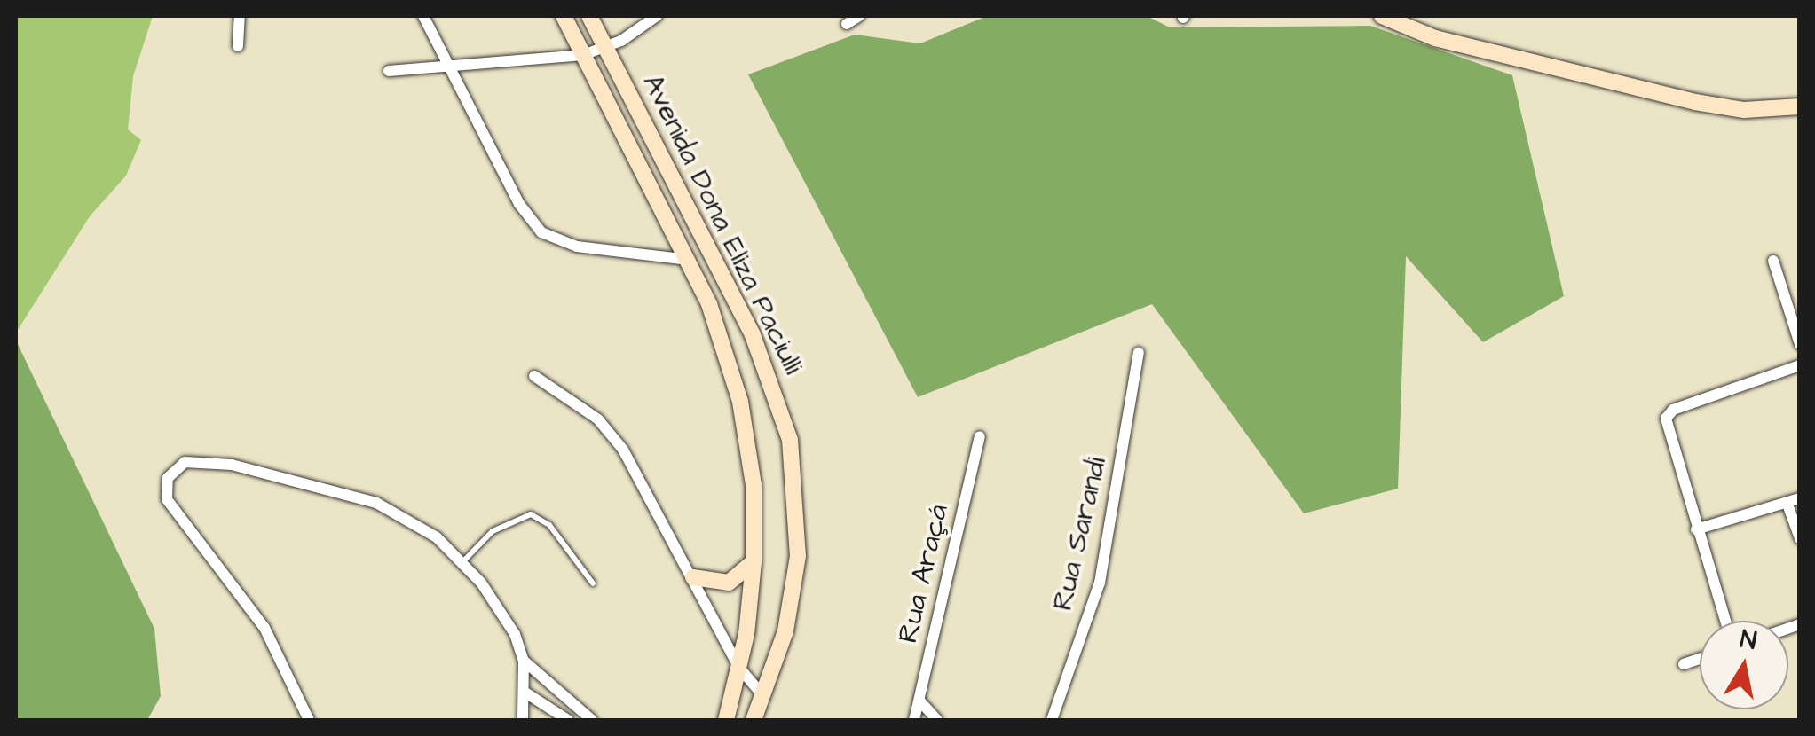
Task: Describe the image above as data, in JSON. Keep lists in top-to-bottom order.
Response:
{
  "streets": {
    "street": ["Avenida Dona Eliza Paciulli", "Rua Sarandi", "Rua Araçá"]
  },
  "north": "top"
}
